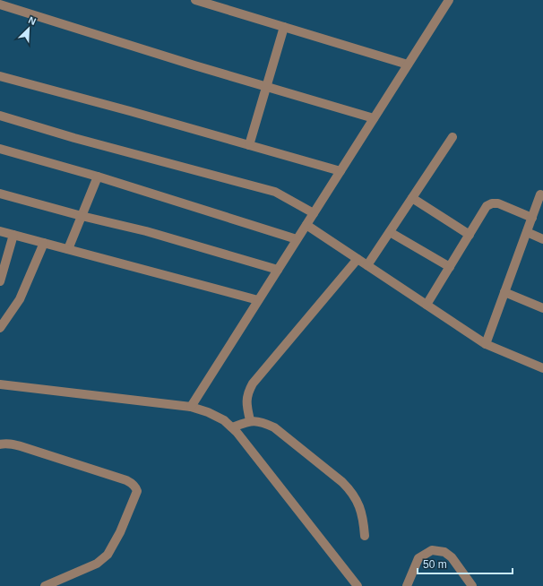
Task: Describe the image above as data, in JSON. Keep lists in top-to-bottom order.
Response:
{
  "scale_bar": "50 m",
  "north": "top right"
}
